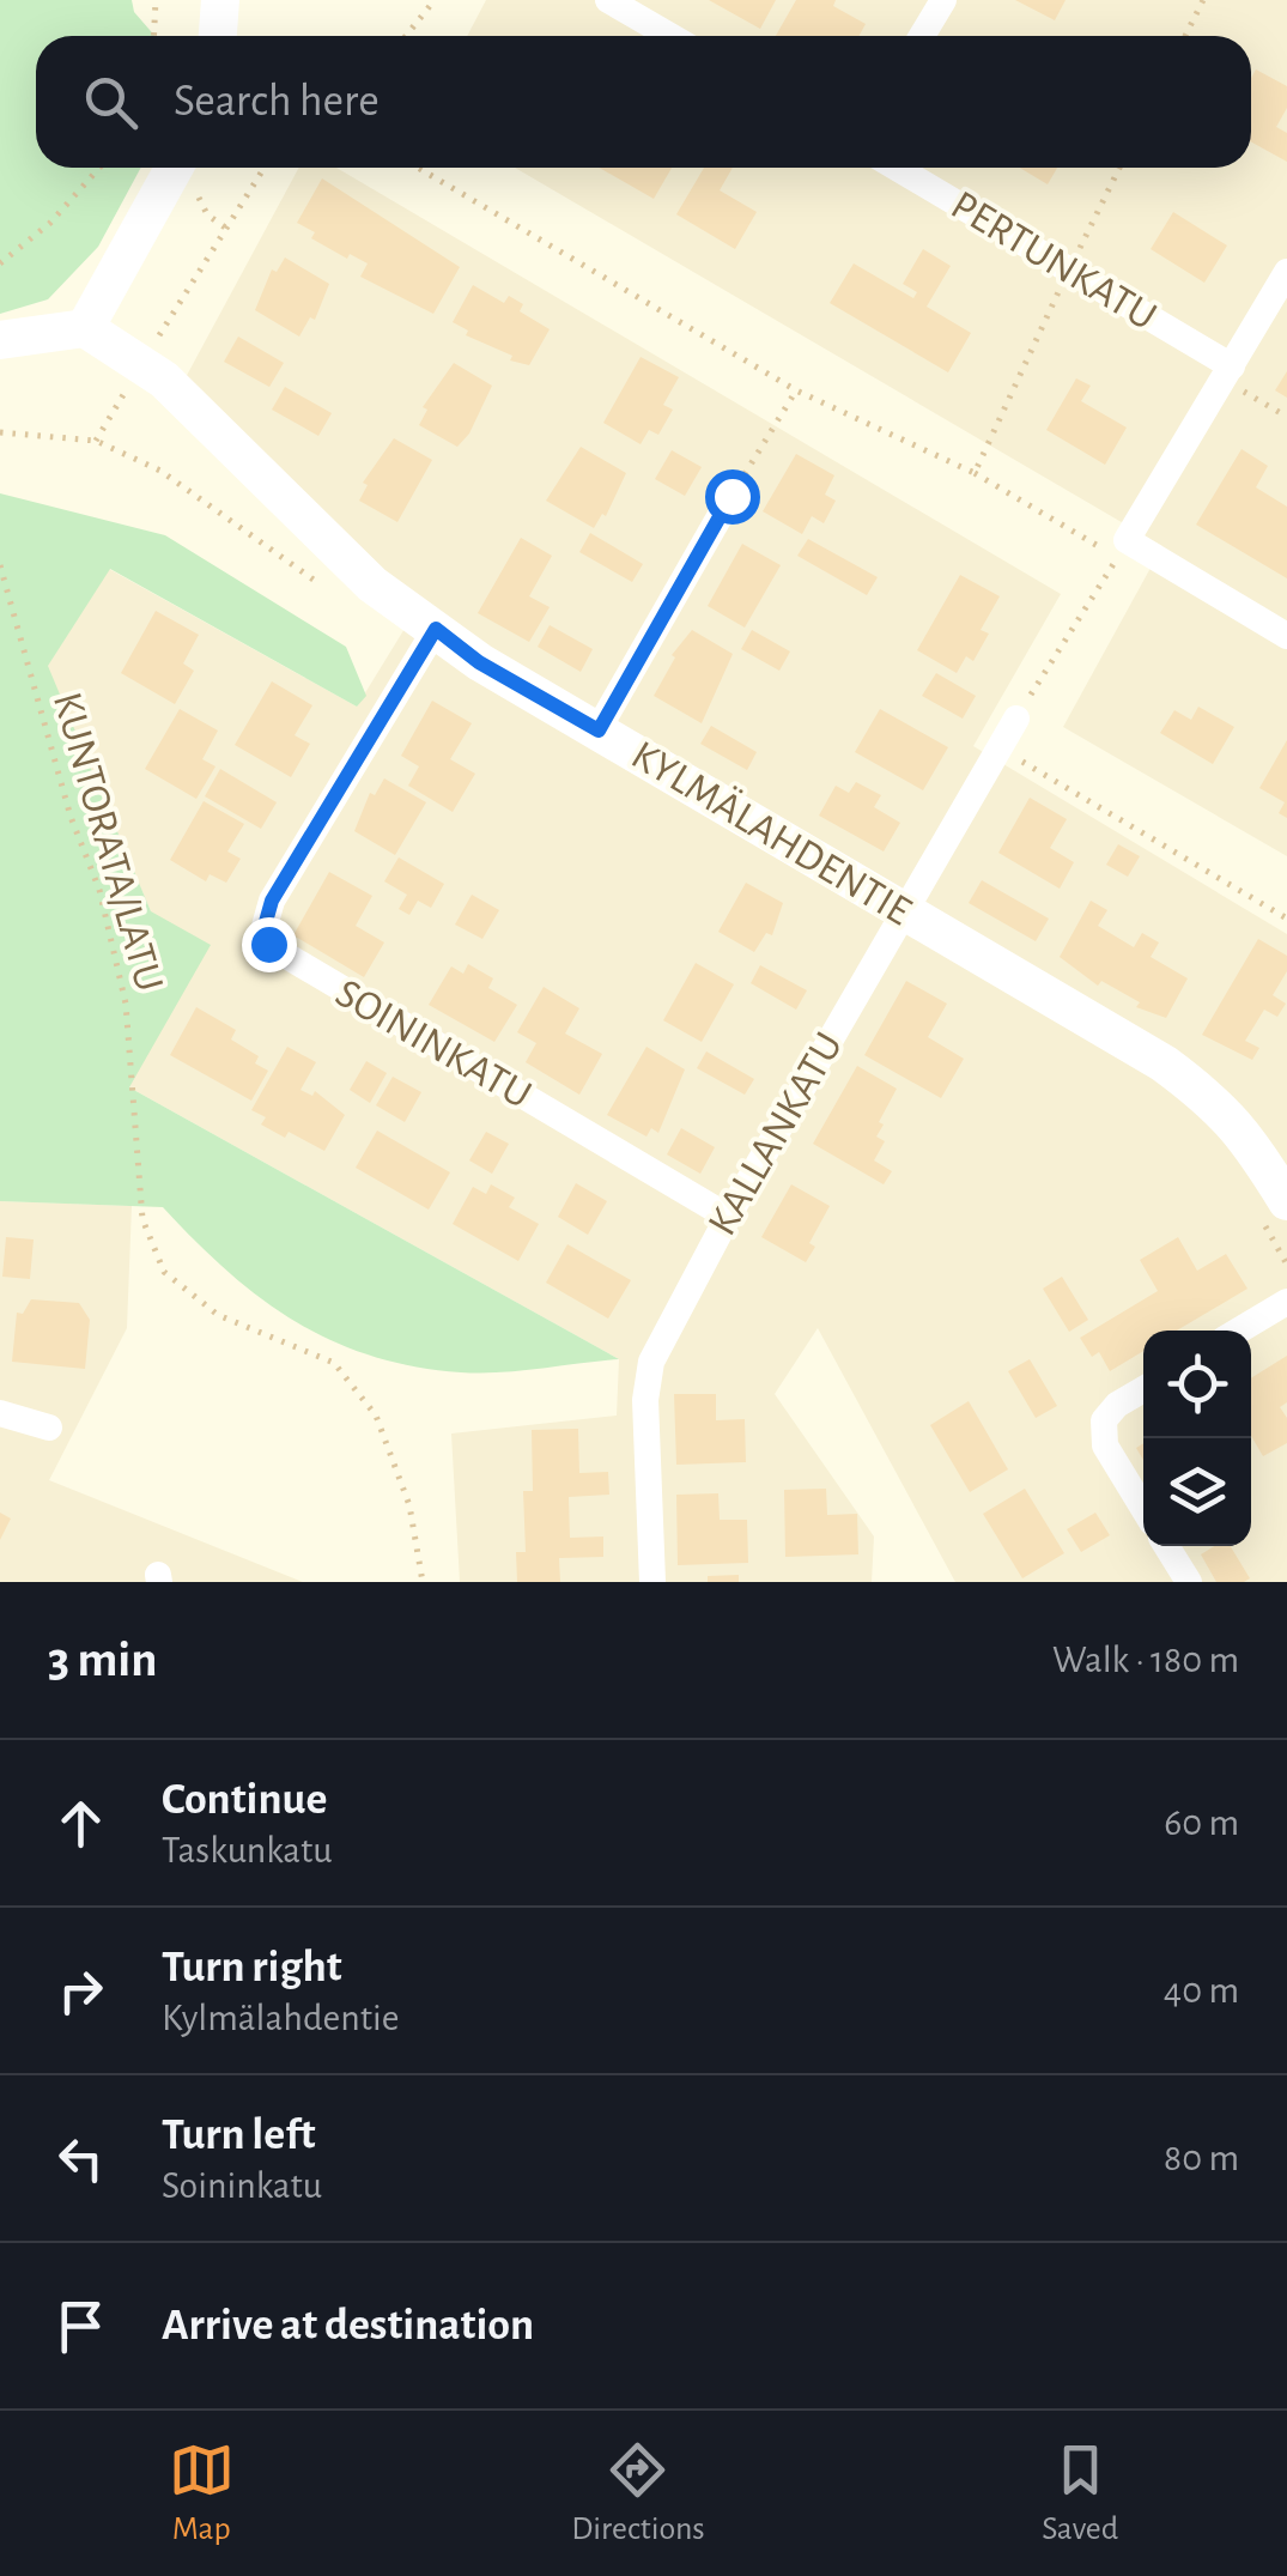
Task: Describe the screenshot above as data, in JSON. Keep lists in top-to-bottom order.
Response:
{
  "streets": {
    "street": [
      "PERTUNKATU",
      "KYLMÄLAHDENTIE",
      "SOININKATU",
      "KALLANKATU"
    ],
    "path": ["KUNTORATA/LATU"]
  },
  "crossings": [
    ["KYLMÄLAHDENTIE", "SOININKATU"],
    ["KYLMÄLAHDENTIE", "KALLANKATU"],
    ["SOININKATU", "KALLANKATU"]
  ],
  "page": {
    "search": "Search here",
    "heading": ["3 min", "Walk · 180 m"],
    "list": [
      ["Continue", "Taskunkatu", "60 m"],
      ["Turn right", "Kylmälahdentie", "40 m"],
      ["Turn left", "Soininkatu", "80 m"],
      "Arrive at destination"
    ],
    "nav": ["Map", "Directions", "Saved"]
  }
}
